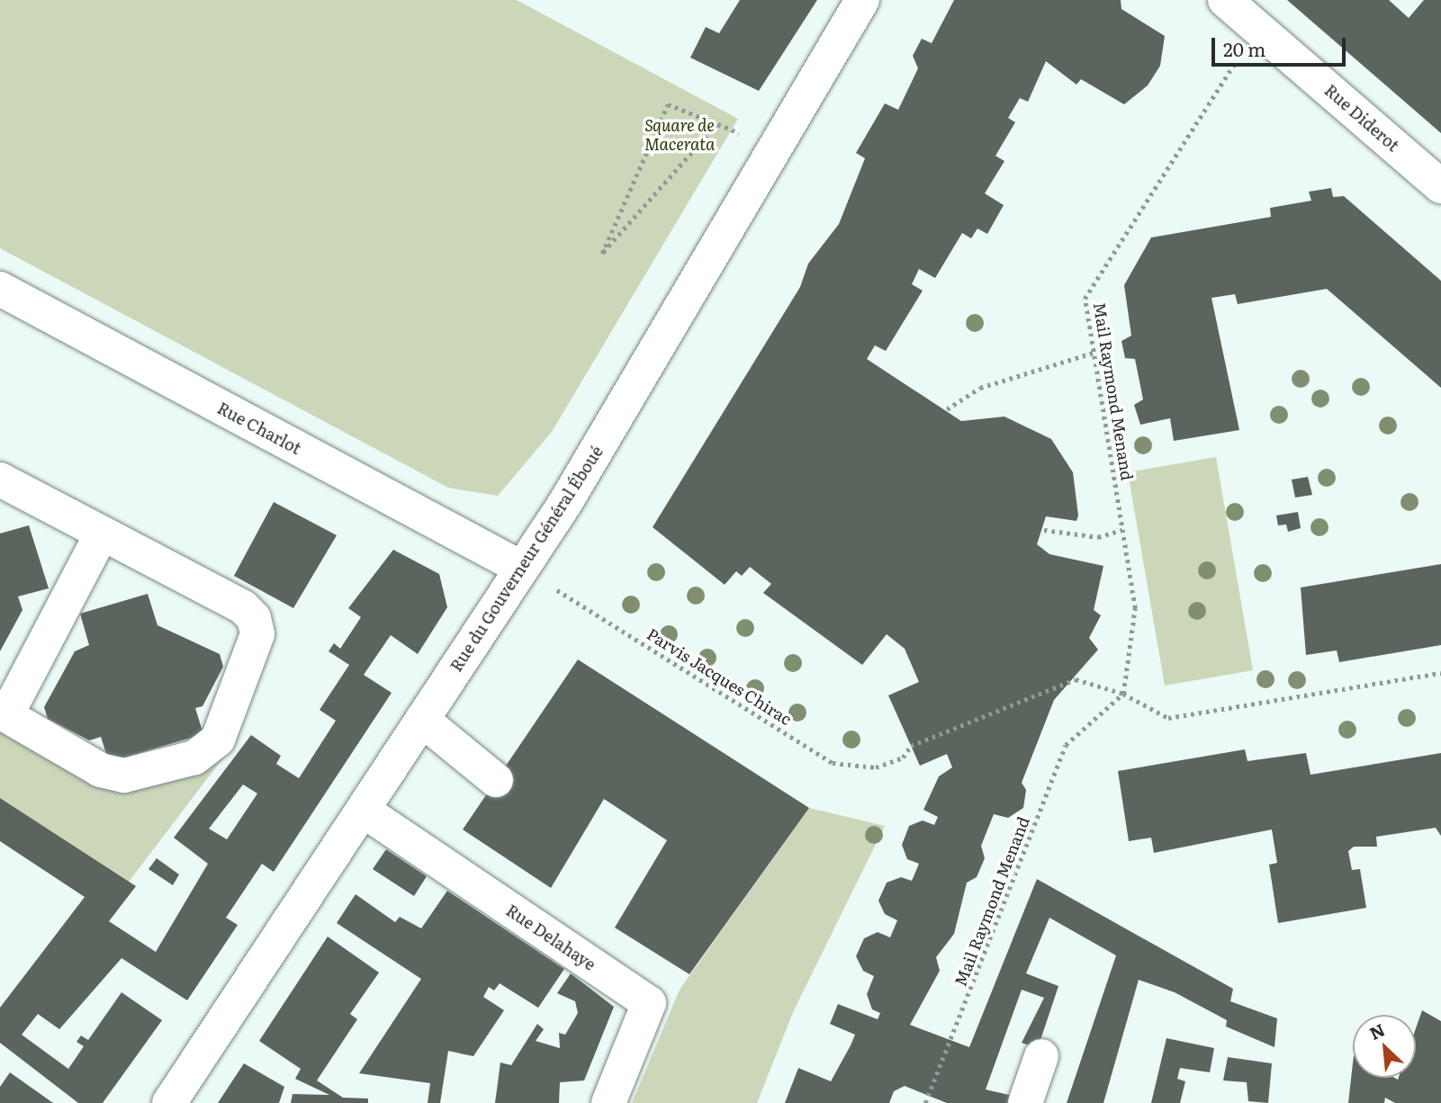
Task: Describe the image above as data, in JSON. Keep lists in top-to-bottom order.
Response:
{
  "streets": {
    "street": [
      "Rue Diderot",
      "Rue Charlot",
      "Rue du Gouverneur Général Éboué",
      "Rue Delahaye"
    ],
    "path": ["Mail Raymond Menand", "Parvis Jacques Chirac"]
  },
  "crossings": [
    ["Rue Diderot", "Mail Raymond Menand"],
    ["Mail Raymond Menand", "Parvis Jacques Chirac"],
    ["Rue Charlot", "Rue du Gouverneur Général Éboué"],
    ["Rue Charlot", "Parvis Jacques Chirac"],
    ["Rue du Gouverneur Général Éboué", "Parvis Jacques Chirac"],
    ["Rue du Gouverneur Général Éboué", "Rue Delahaye"]
  ],
  "parks": ["Square de Macerata"],
  "scale_bar": "20 m",
  "north": "top left"
}
